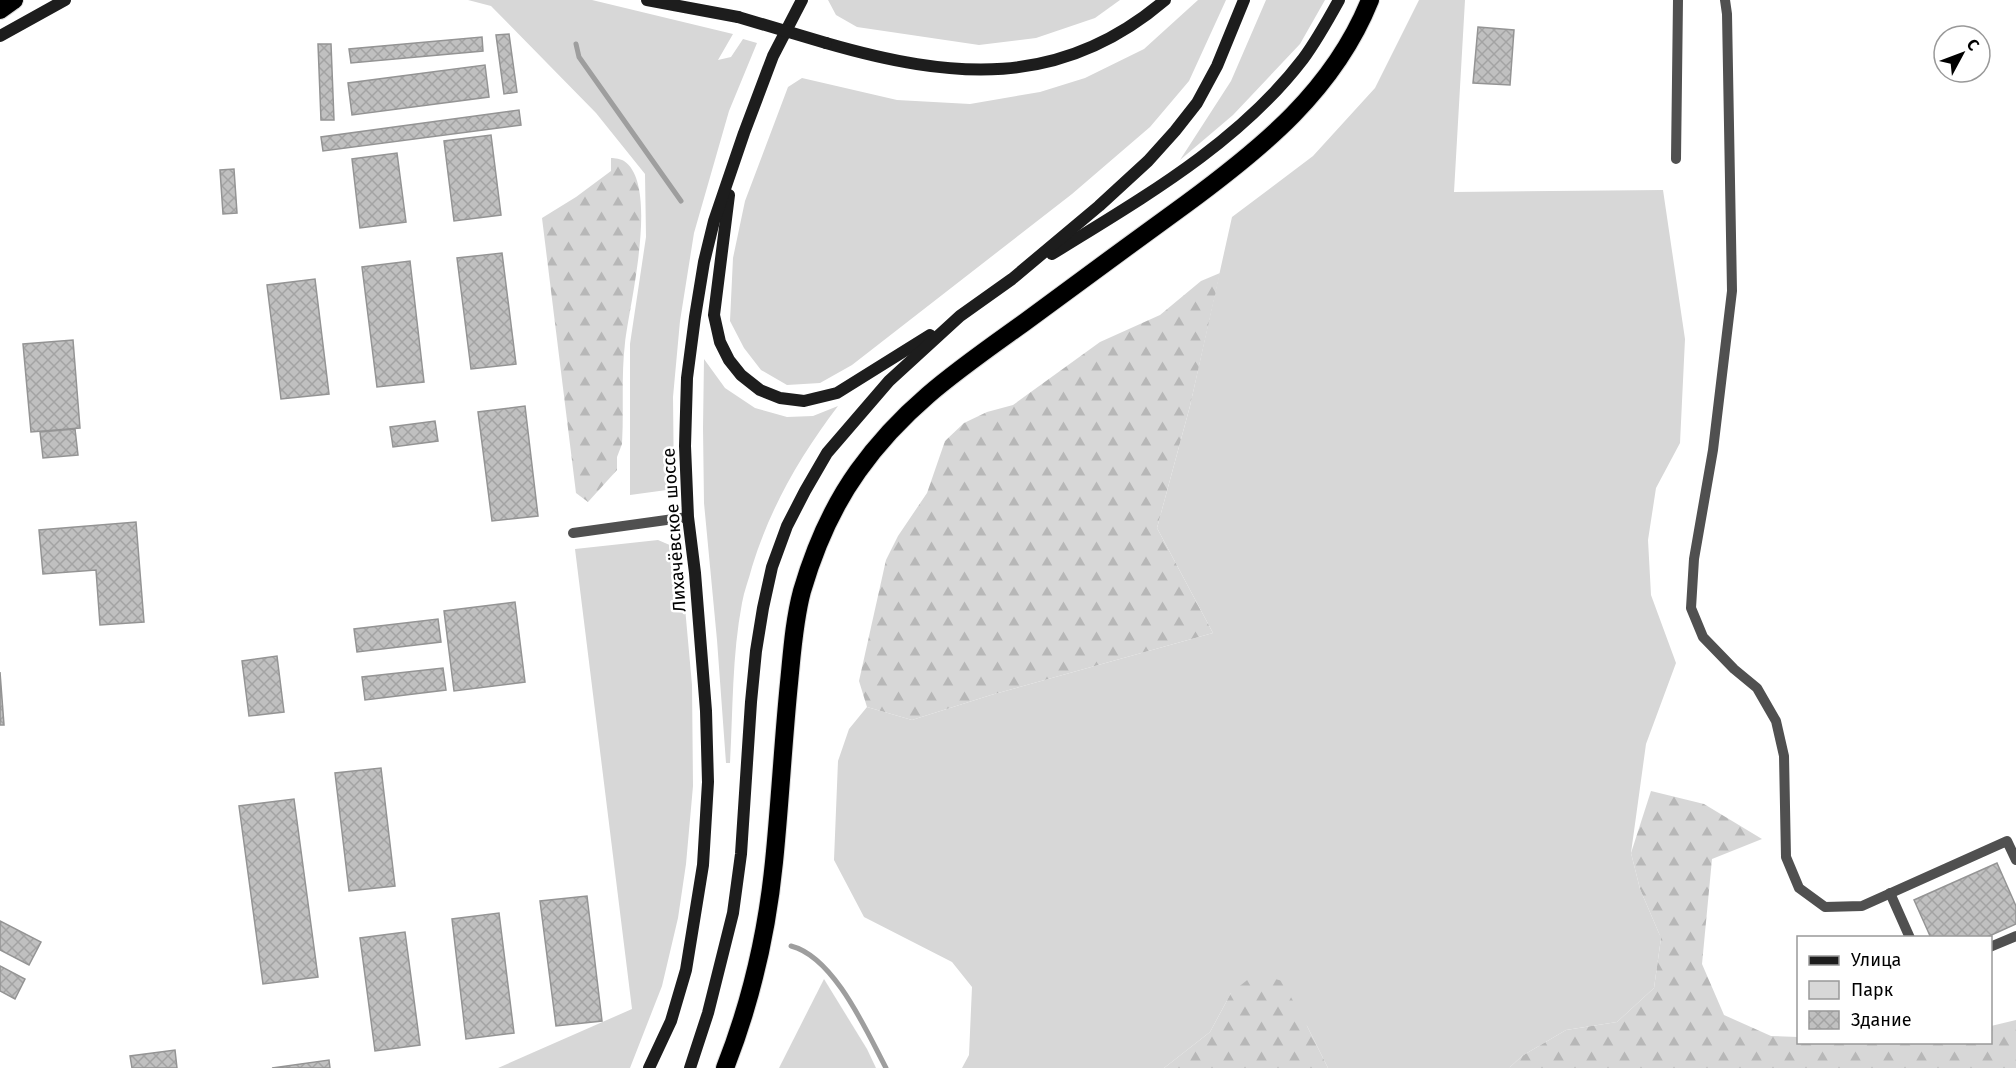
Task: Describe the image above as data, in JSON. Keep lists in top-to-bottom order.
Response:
{
  "streets": {
    "main road": ["Лихачёвское шоссе"]
  },
  "legend": ["Улица", "Парк", "Здание"],
  "north": "top right"
}
